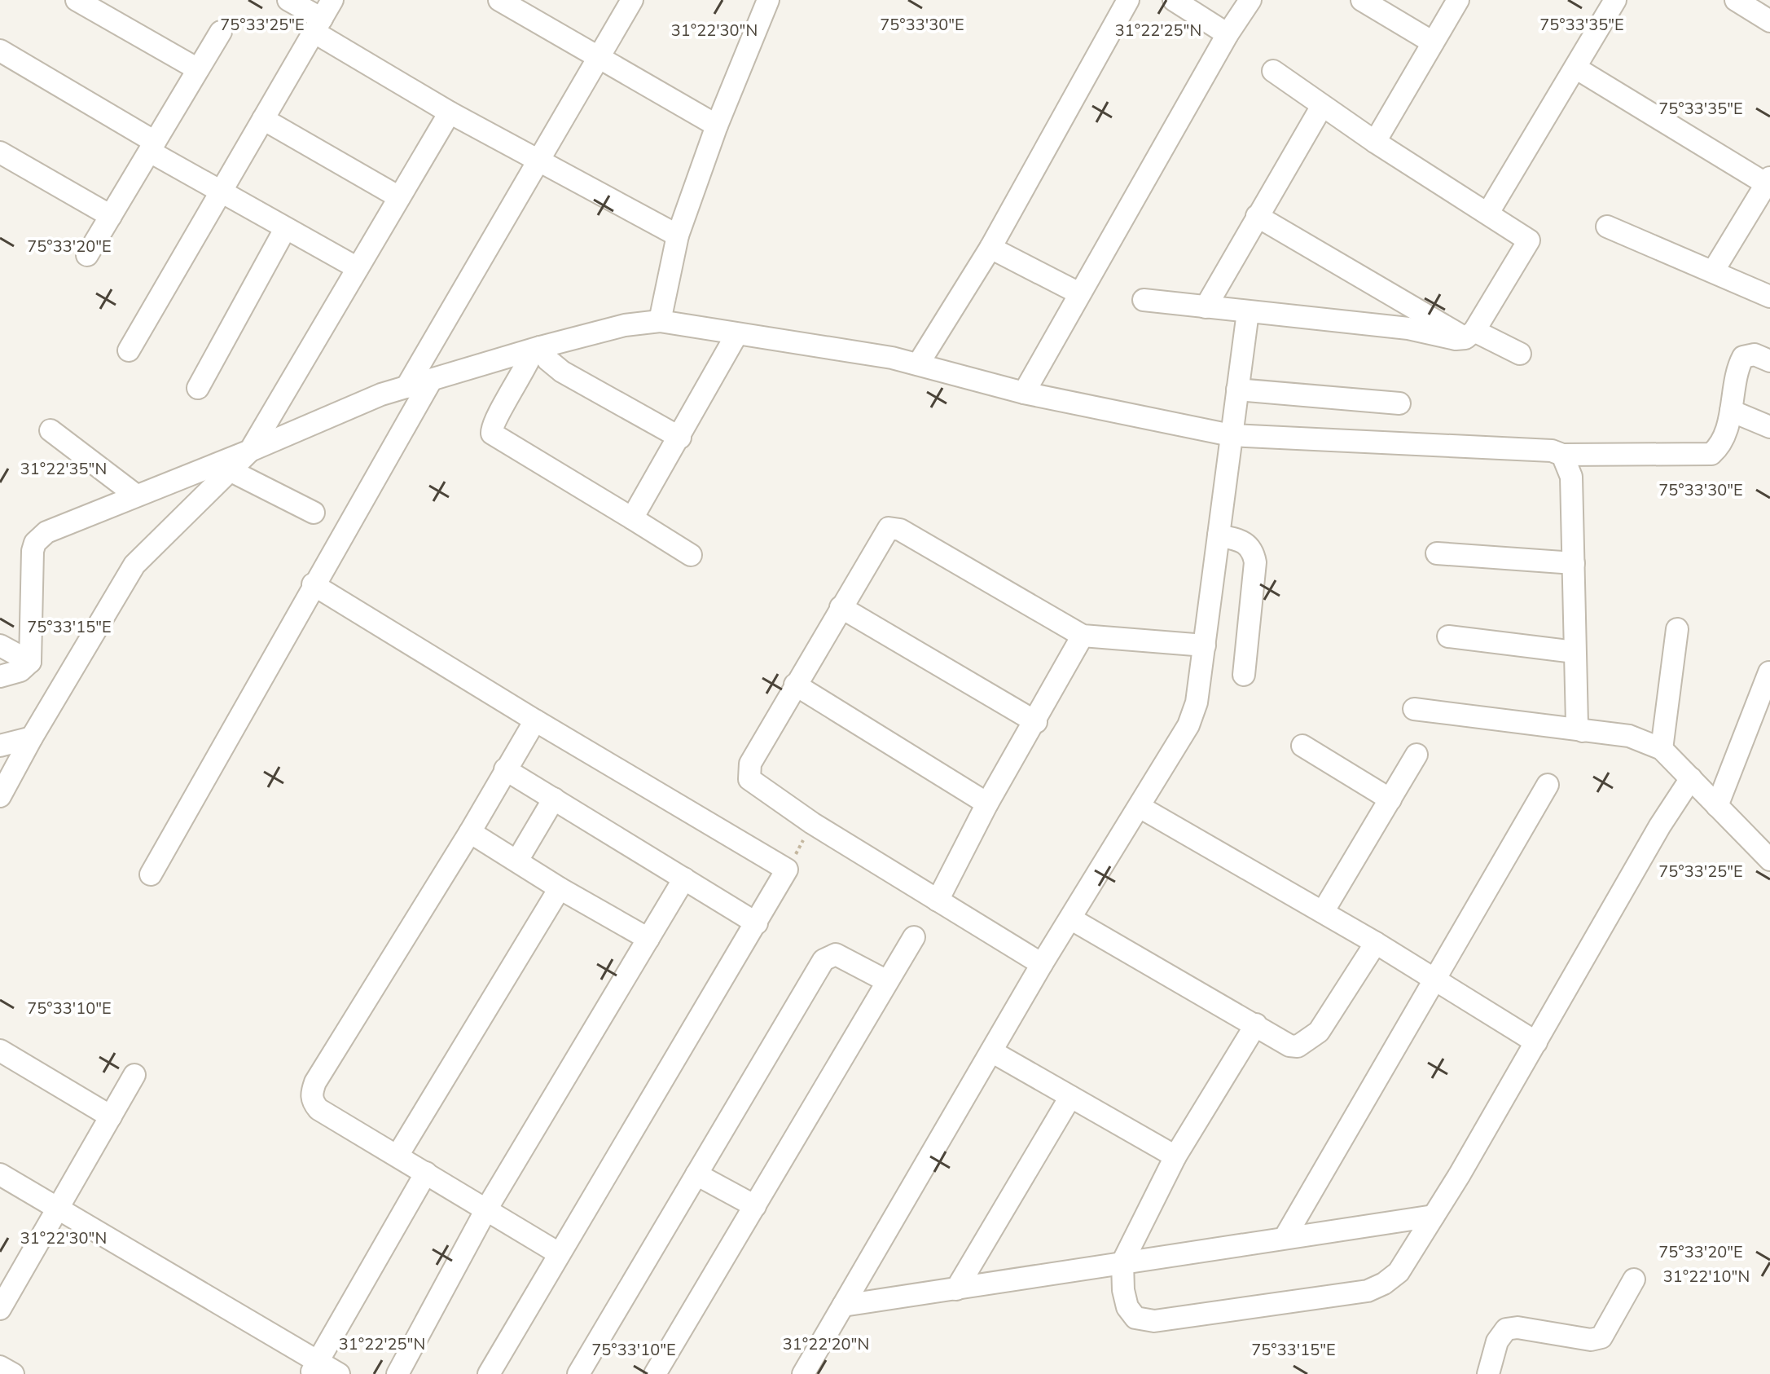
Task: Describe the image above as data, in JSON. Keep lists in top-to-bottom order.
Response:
{
  "coordinates": [
    "75°33'25\"E",
    "75°33'30\"E",
    "75°33'35\"E",
    "31°22'30\"N",
    "31°22'25\"N",
    "75°33'20\"E",
    "31°22'35\"N",
    "75°33'15\"E",
    "75°33'10\"E",
    "31°22'10\"N",
    "31°22'20\"N"
  ]
}
